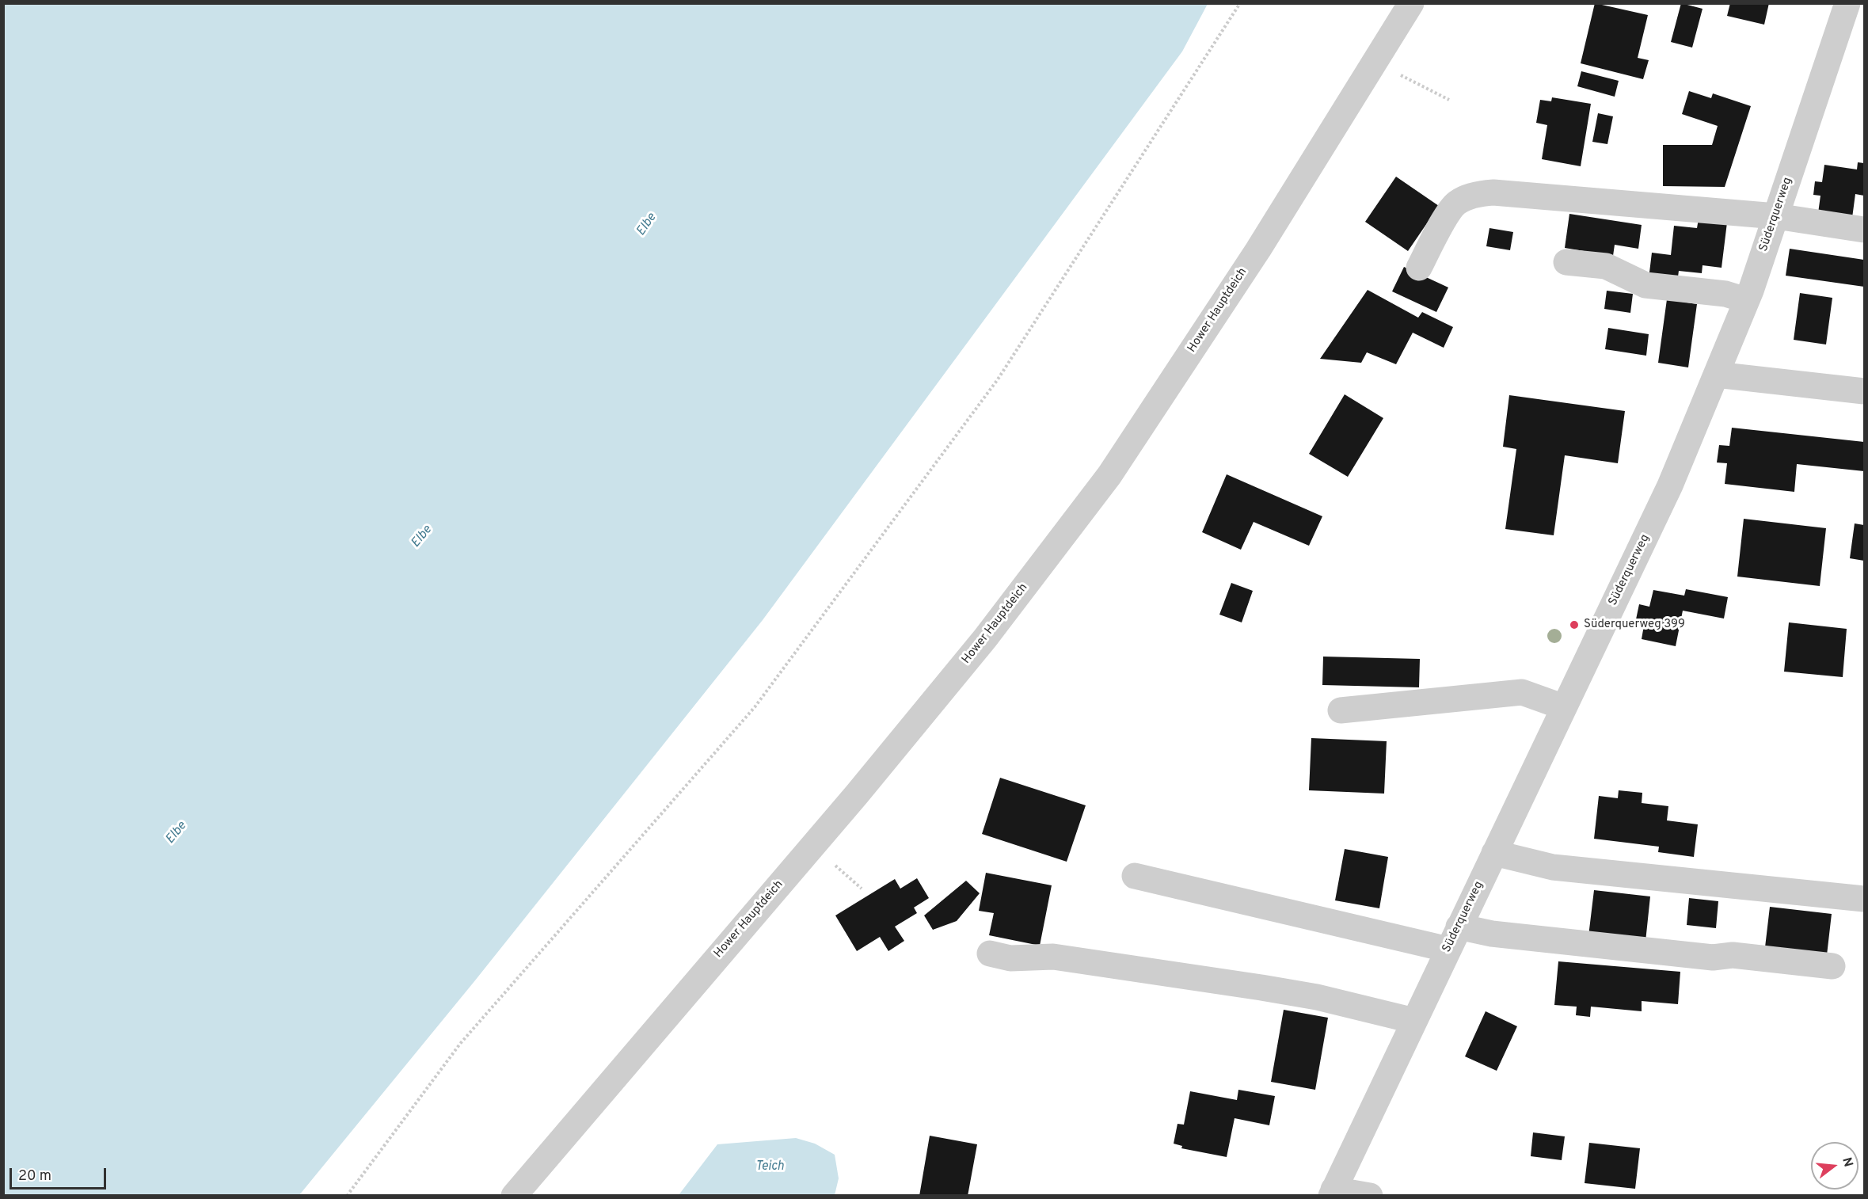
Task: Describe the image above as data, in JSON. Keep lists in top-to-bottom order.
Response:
{
  "streets": {
    "street": ["Süderquerweg", "Hower Hauptdeich"]
  },
  "water": ["Elbe", "Teich"],
  "places": ["Süderquerweg 399"],
  "scale_bar": "20 m",
  "north": "right"
}
